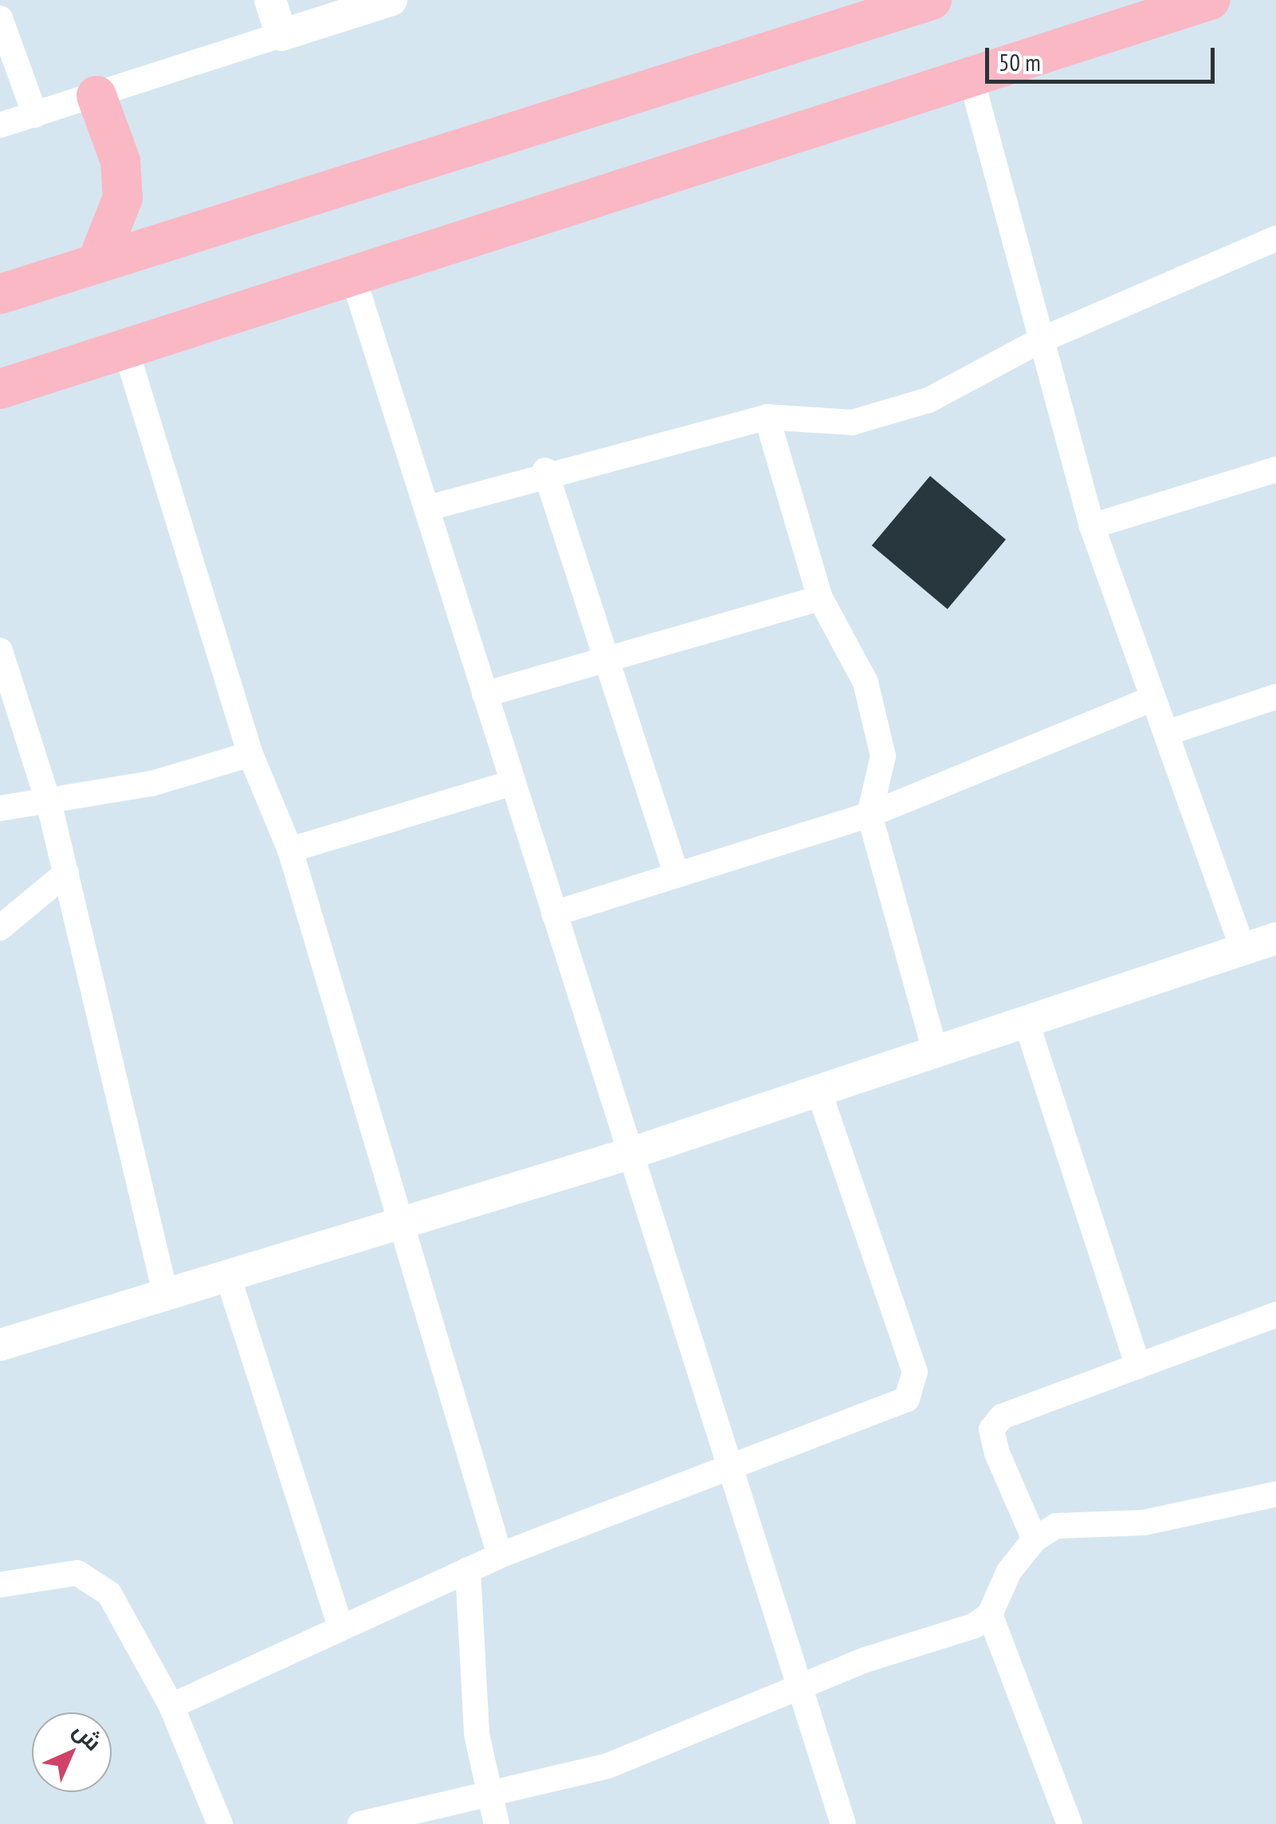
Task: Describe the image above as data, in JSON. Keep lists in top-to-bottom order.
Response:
{
  "scale_bar": "50 m",
  "north": "top right"
}
